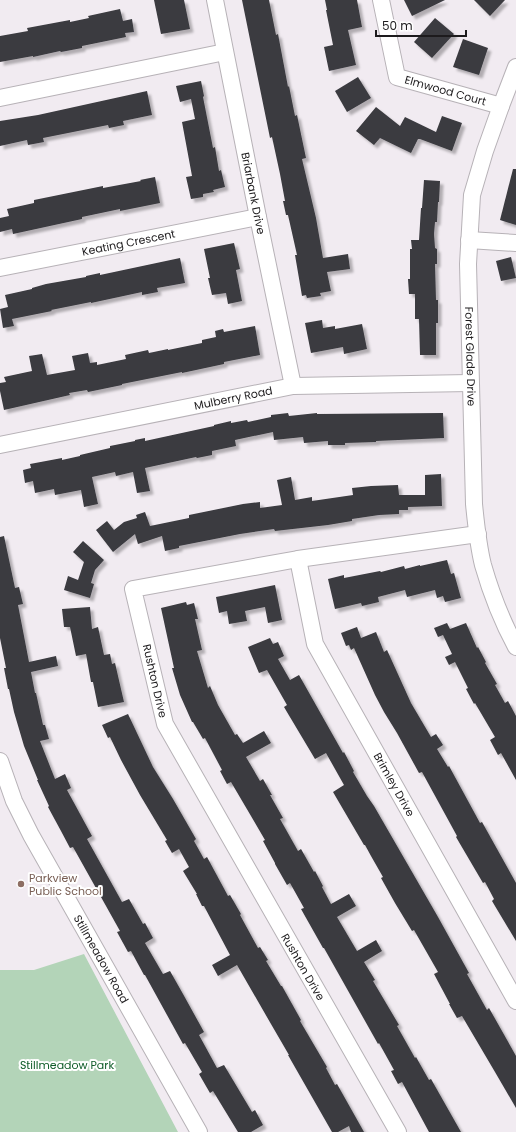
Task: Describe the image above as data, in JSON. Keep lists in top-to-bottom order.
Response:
{
  "streets": {
    "street": [
      "Elmwood Court",
      "Briarbank Drive",
      "Keating Crescent",
      "Forest Glade Drive",
      "Mulberry Road",
      "Rushton Drive",
      "Brimley Drive",
      "Stillmeadow Road"
    ]
  },
  "crossings": [
    ["Elmwood Court", "Forest Glade Drive"],
    ["Briarbank Drive", "Keating Crescent"],
    ["Briarbank Drive", "Mulberry Road"],
    ["Forest Glade Drive", "Mulberry Road"],
    ["Forest Glade Drive", "Rushton Drive"],
    ["Rushton Drive", "Brimley Drive"]
  ],
  "parks": ["Stillmeadow Park"],
  "places": ["Parkview Public School"],
  "scale_bar": "50 m"
}
